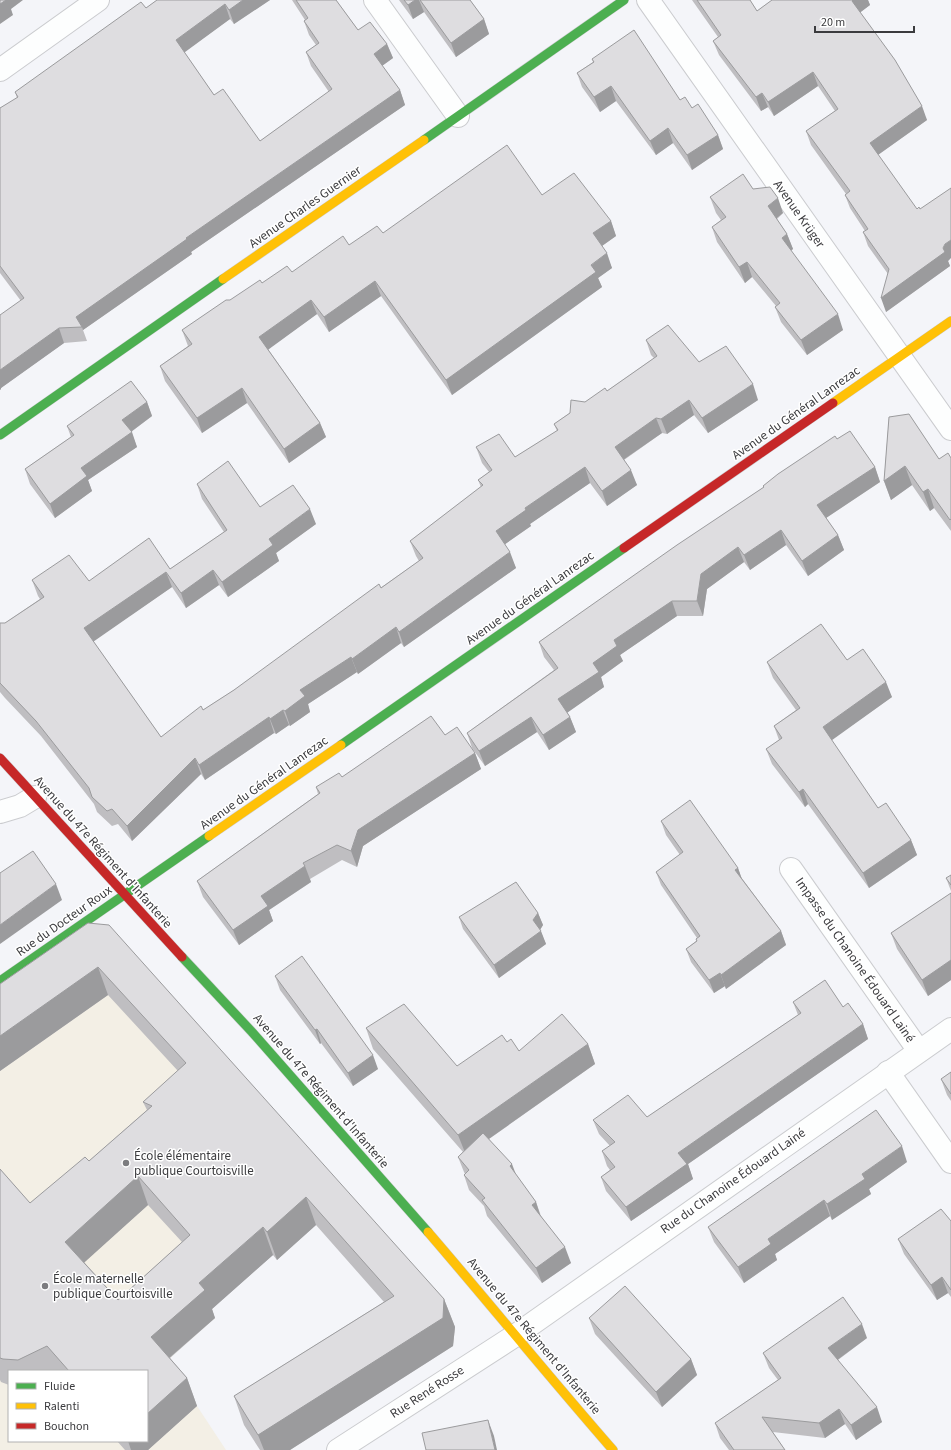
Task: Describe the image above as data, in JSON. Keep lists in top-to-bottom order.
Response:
{
  "streets": {
    "street": [
      "Avenue Charles Guernier",
      "Avenue Krüger",
      "Avenue du Général Lanrezac",
      "Avenue du 47e Régiment d'Infanterie",
      "Rue du Docteur Roux",
      "Impasse du Chanoine Édouard Lainé",
      "Rue du Chanoine Édouard Lainé",
      "Rue René Rosse"
    ]
  },
  "crossings": [
    ["Avenue Krüger", "Avenue du Général Lanrezac"],
    ["Avenue du Général Lanrezac", "Avenue du 47e Régiment d'Infanterie"],
    ["Avenue du Général Lanrezac", "Rue du Docteur Roux"],
    ["Avenue du 47e Régiment d'Infanterie", "Rue du Docteur Roux"],
    ["Avenue du 47e Régiment d'Infanterie", "Rue du Chanoine Édouard Lainé"],
    ["Avenue du 47e Régiment d'Infanterie", "Rue René Rosse"],
    ["Impasse du Chanoine Édouard Lainé", "Rue du Chanoine Édouard Lainé"],
    ["Rue du Chanoine Édouard Lainé", "Rue René Rosse"]
  ],
  "places": ["École élémentaire publique Courtoisville", "École maternelle publique Courtoisville"],
  "legend": ["Fluide", "Ralenti", "Bouchon"],
  "scale_bar": "20 m"
}
